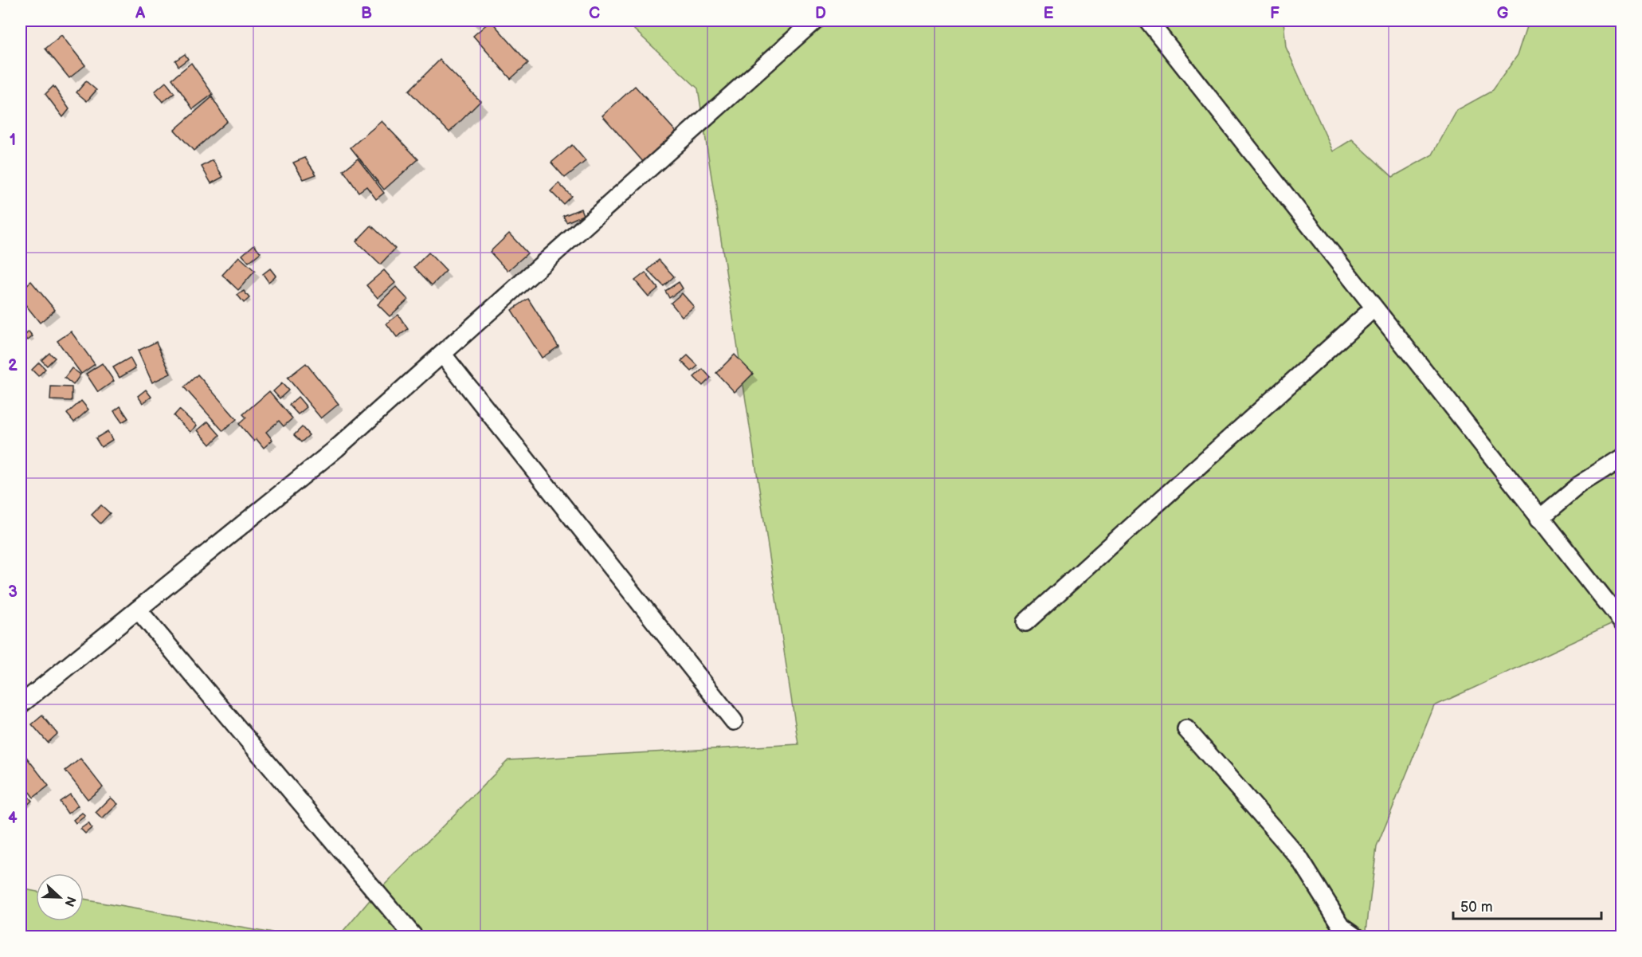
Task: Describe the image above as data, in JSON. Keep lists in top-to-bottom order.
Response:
{
  "scale_bar": "50 m",
  "north": "right",
  "grid": {
    "columns": [
      "A",
      "B",
      "C",
      "D",
      "E",
      "F",
      "G"
    ],
    "rows": [
      "1",
      "2",
      "3",
      "4"
    ]
  }
}
